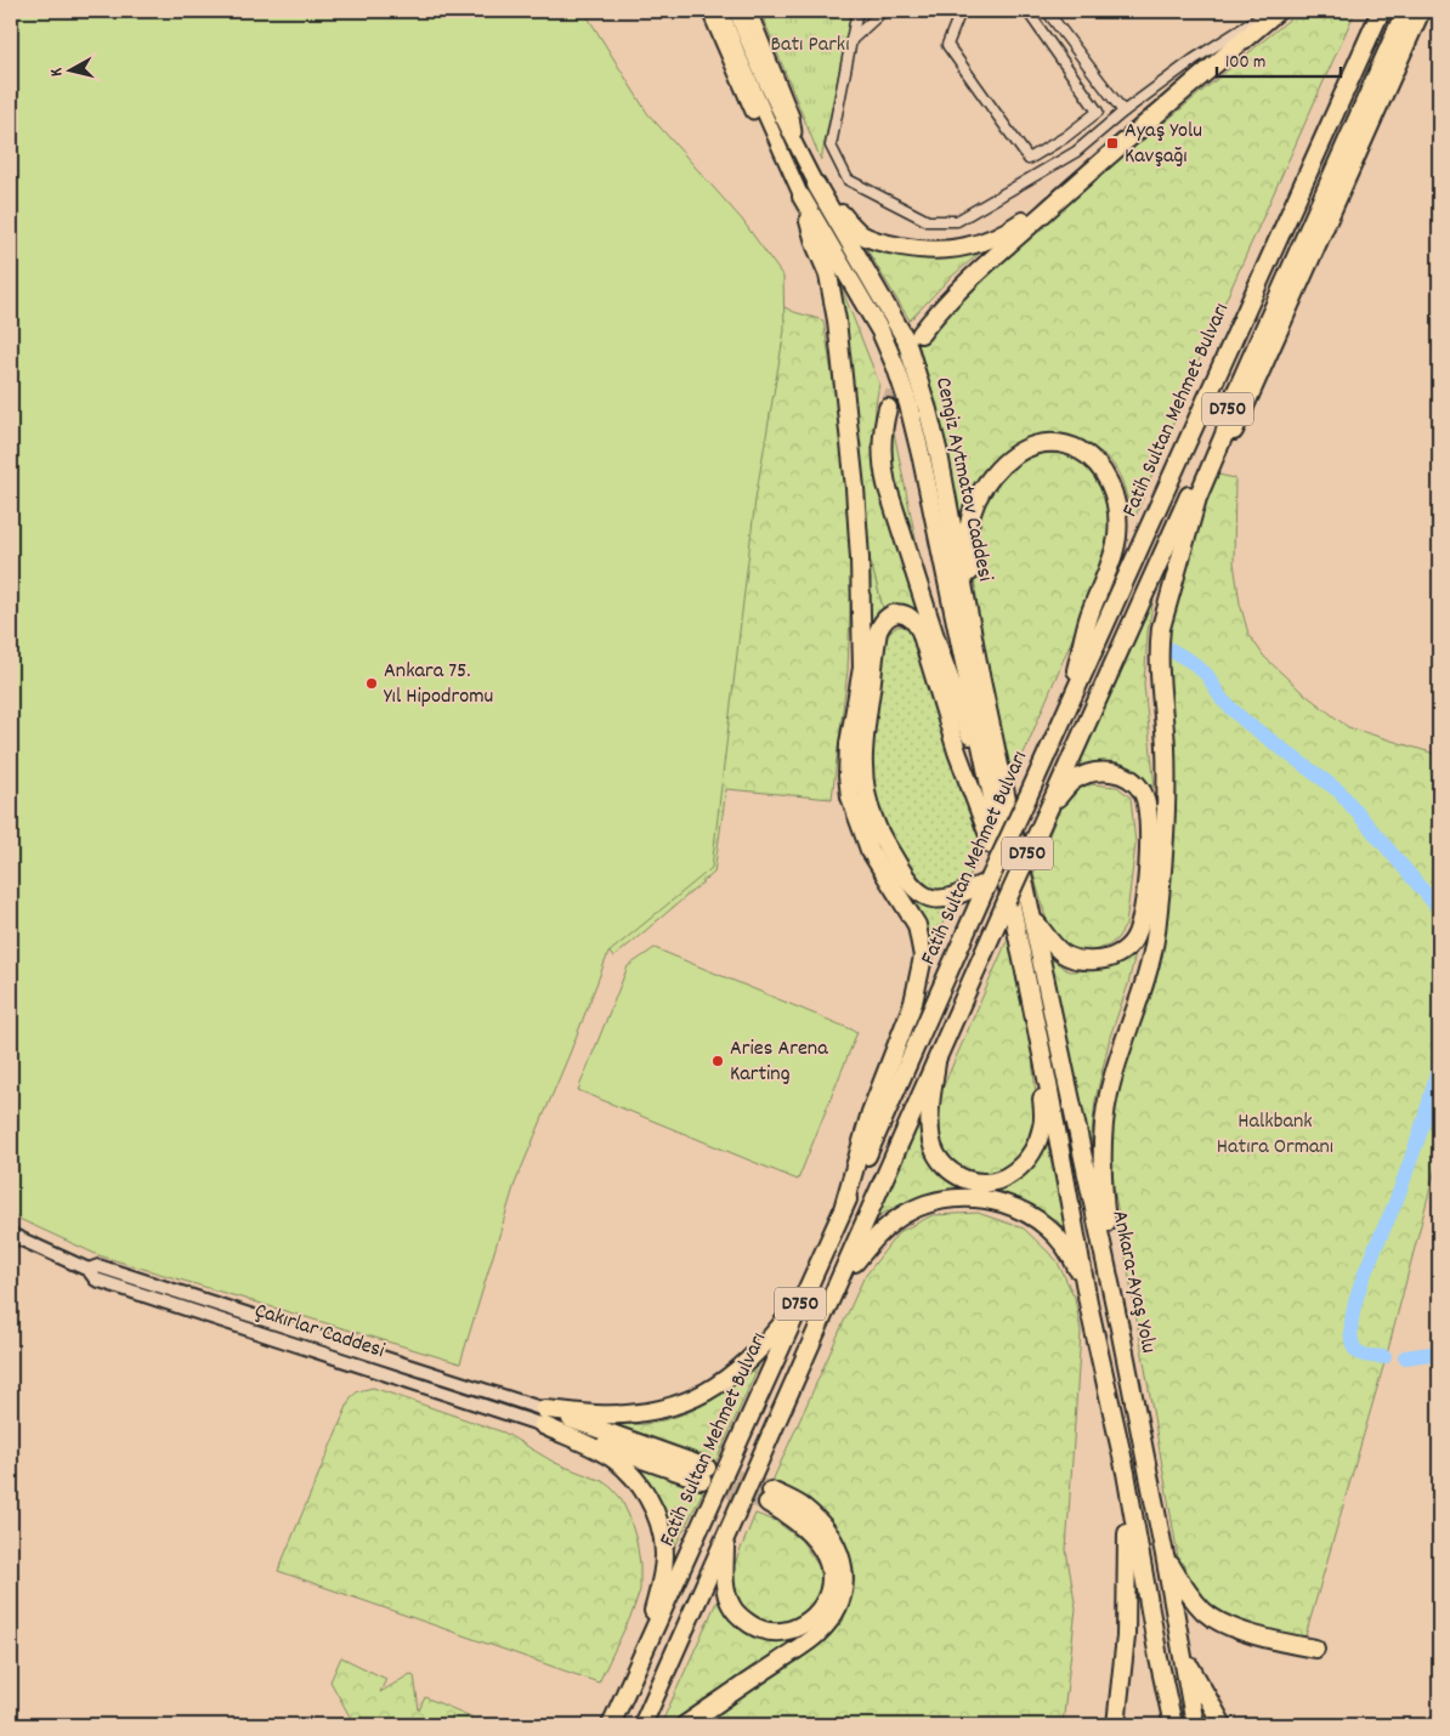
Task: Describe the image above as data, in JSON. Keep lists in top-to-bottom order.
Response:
{
  "streets": {
    "highway": [
      "D750",
      "Fatih Sultan Mehmet Bulvarı",
      "Cengiz Aytmatov Caddesi",
      "Ankara-Ayaş Yolu"
    ],
    "main road": ["Çakırlar Caddesi"]
  },
  "crossings": [
    ["Cengiz Aytmatov Caddesi", "Ankara-Ayaş Yolu"]
  ],
  "parks": ["Batı Parkı", "Halkbank Hatıra Ormanı"],
  "places": {
    "transit": ["Ayaş Yolu Kavşağı"],
    "other": ["Ankara 75. Yıl Hipodromu", "Aries Arena Karting"]
  },
  "scale_bar": "100 m",
  "north": "left"
}
